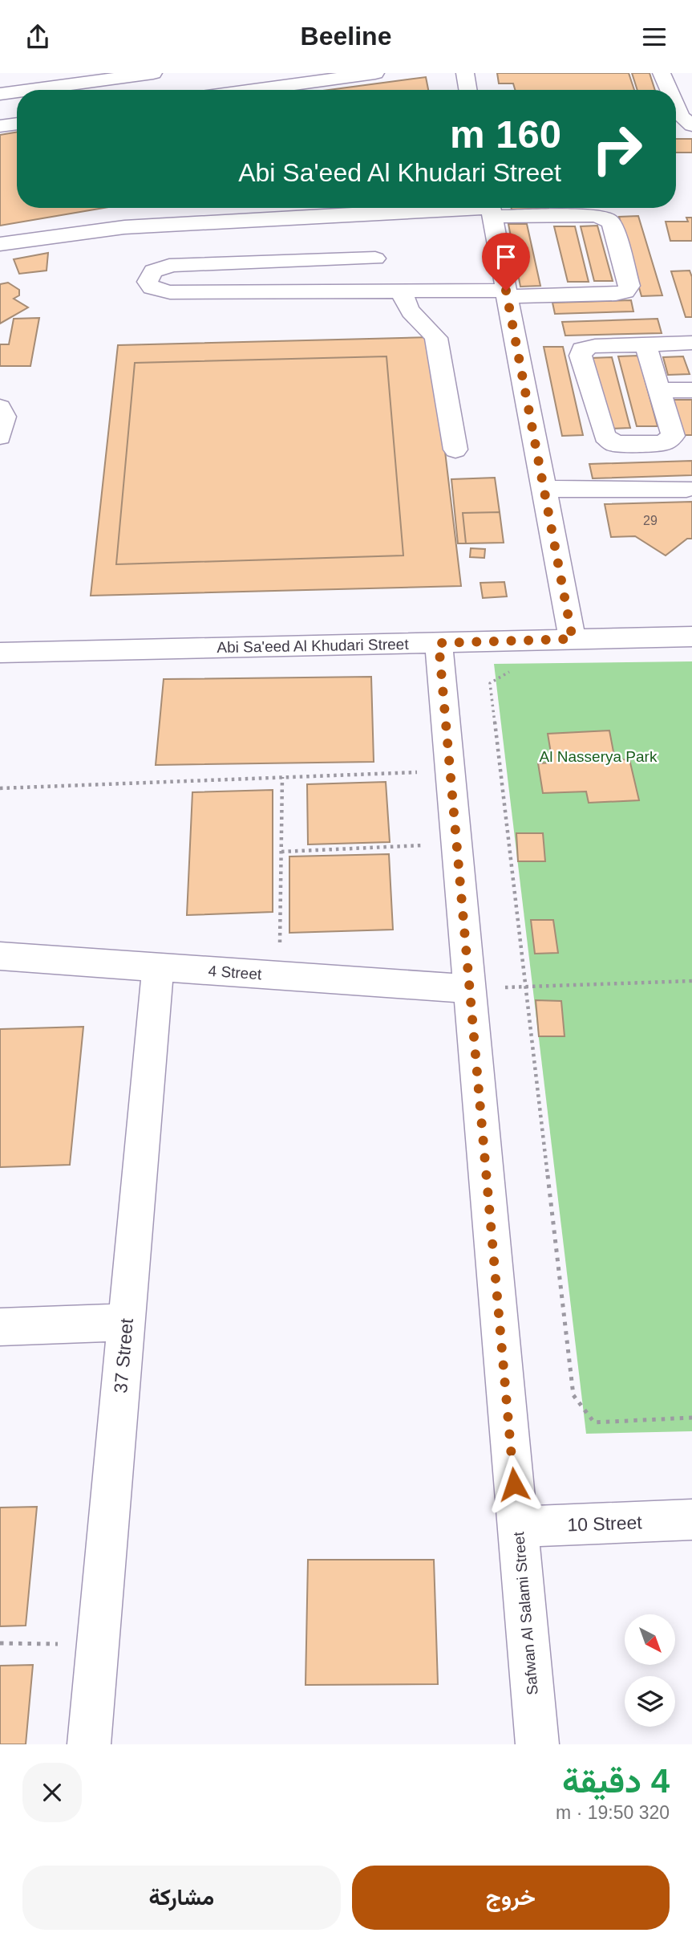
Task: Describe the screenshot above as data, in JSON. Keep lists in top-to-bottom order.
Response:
{
  "streets": {
    "street": [
      "Abi Sa'eed Al Khudari Street",
      "4 Street",
      "37 Street",
      "10 Street",
      "Safwan Al Salami Street"
    ]
  },
  "crossings": [
    ["Abi Sa'eed Al Khudari Street", "Safwan Al Salami Street"],
    ["4 Street", "37 Street"],
    ["4 Street", "Safwan Al Salami Street"],
    ["10 Street", "Safwan Al Salami Street"]
  ],
  "parks": ["Al Nasserya Park"],
  "house_numbers": ["29"],
  "north": "bottom right",
  "page": {
    "header": "Beeline",
    "turn": ["160 m", "Abi Sa'eed Al Khudari Street"],
    "heading": ["4 دقيقة", "320 m · 19:50"],
    "buttons": ["خروج", "مشاركة"]
  }
}
